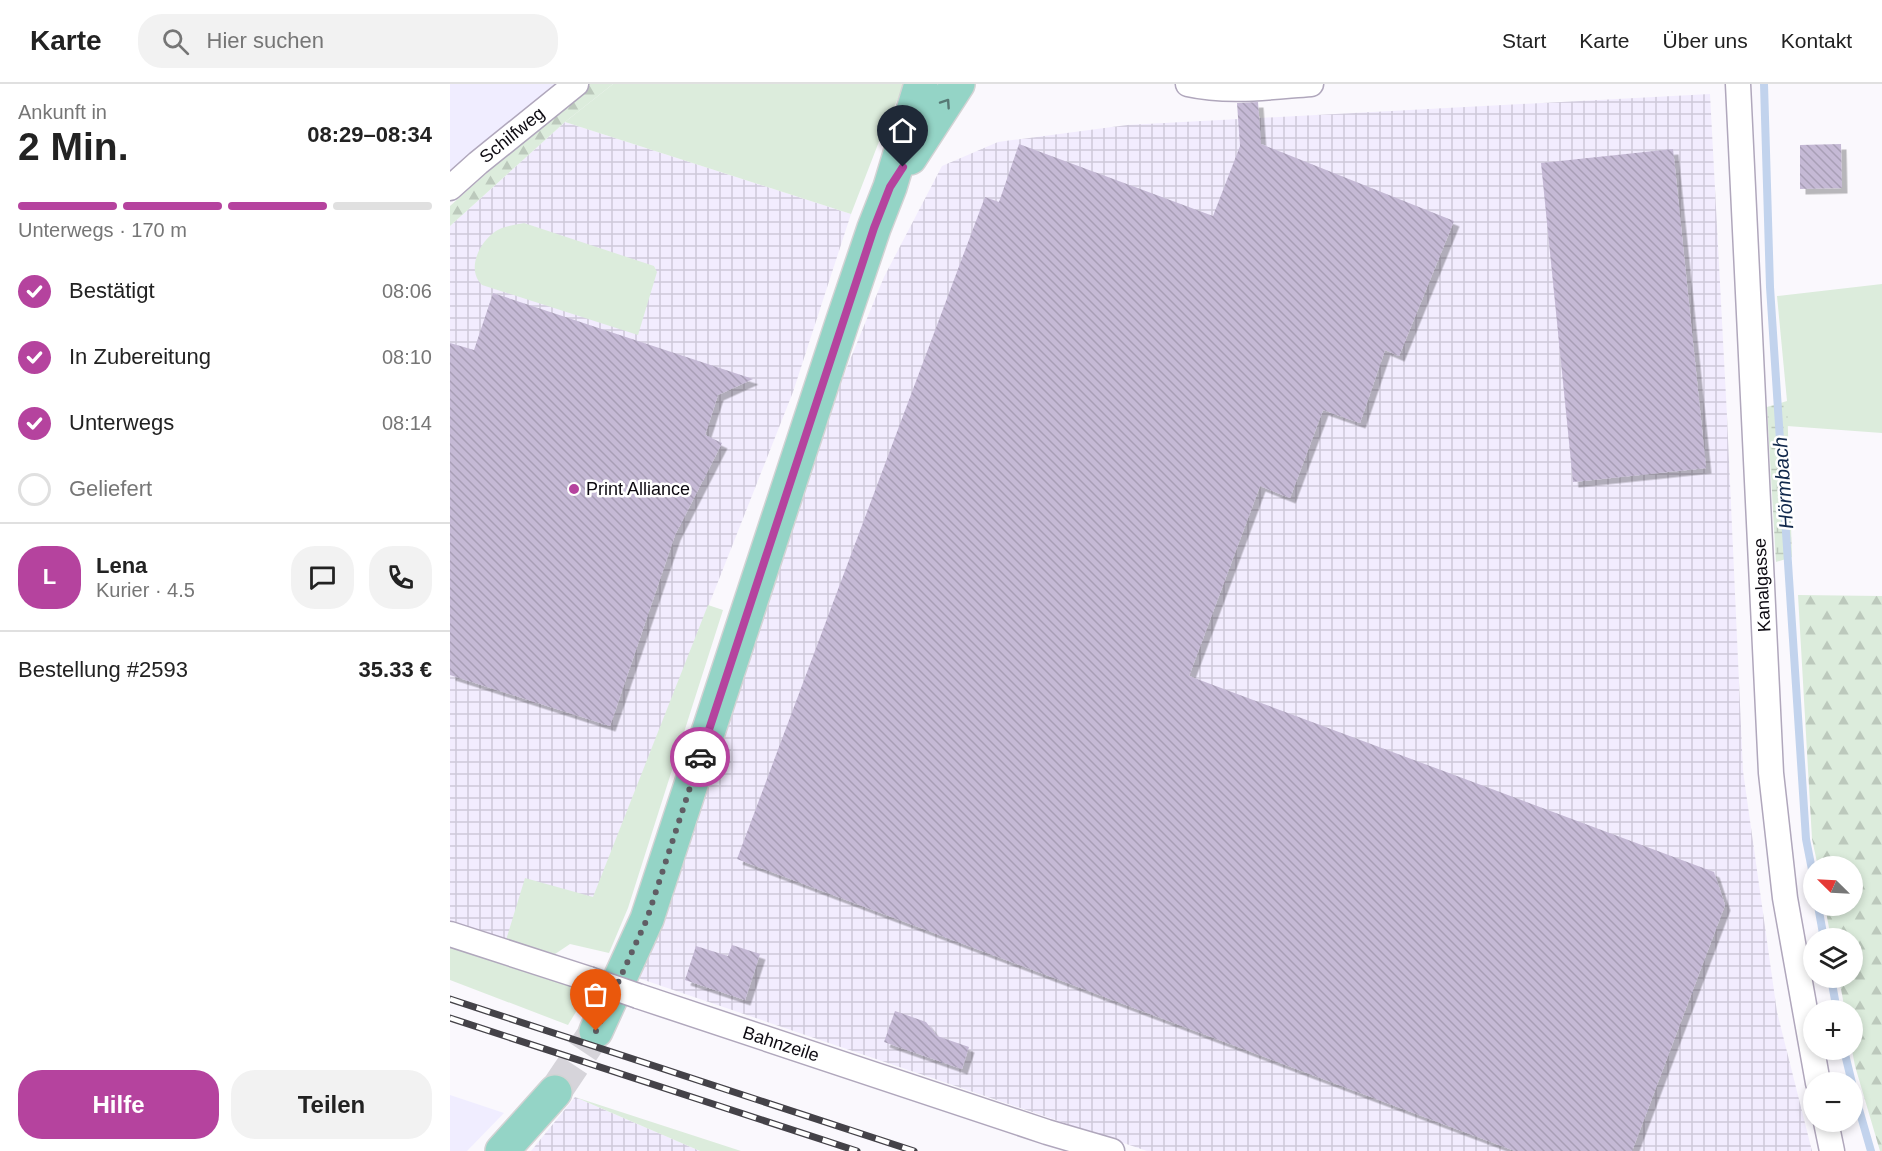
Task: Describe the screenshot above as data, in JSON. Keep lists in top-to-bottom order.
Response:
{
  "streets": {
    "street": ["Schilfweg", "Kanalgasse", "Bahnzeile"]
  },
  "water": ["Hörmbach"],
  "places": ["Print Alliance"],
  "north": "top left",
  "page": {
    "header": "Karte",
    "search": "Hier suchen",
    "nav": [
      "Start",
      "Karte",
      "Über uns",
      "Kontakt"
    ],
    "heading": ["2 Min.", "Ankunft in", "08:29–08:34"],
    "panel": [
      "Lena",
      "Kurier · 4.5",
      "Bestellung #2593",
      "35.33 €"
    ],
    "bar": "Unterwegs · 170 m",
    "list": [
      ["Bestätigt", "08:06"],
      ["In Zubereitung", "08:10"],
      ["Unterwegs", "08:14"],
      "Geliefert"
    ],
    "round": "L",
    "map_buttons": ["+", "−"],
    "buttons": ["Hilfe", "Teilen"]
  }
}
